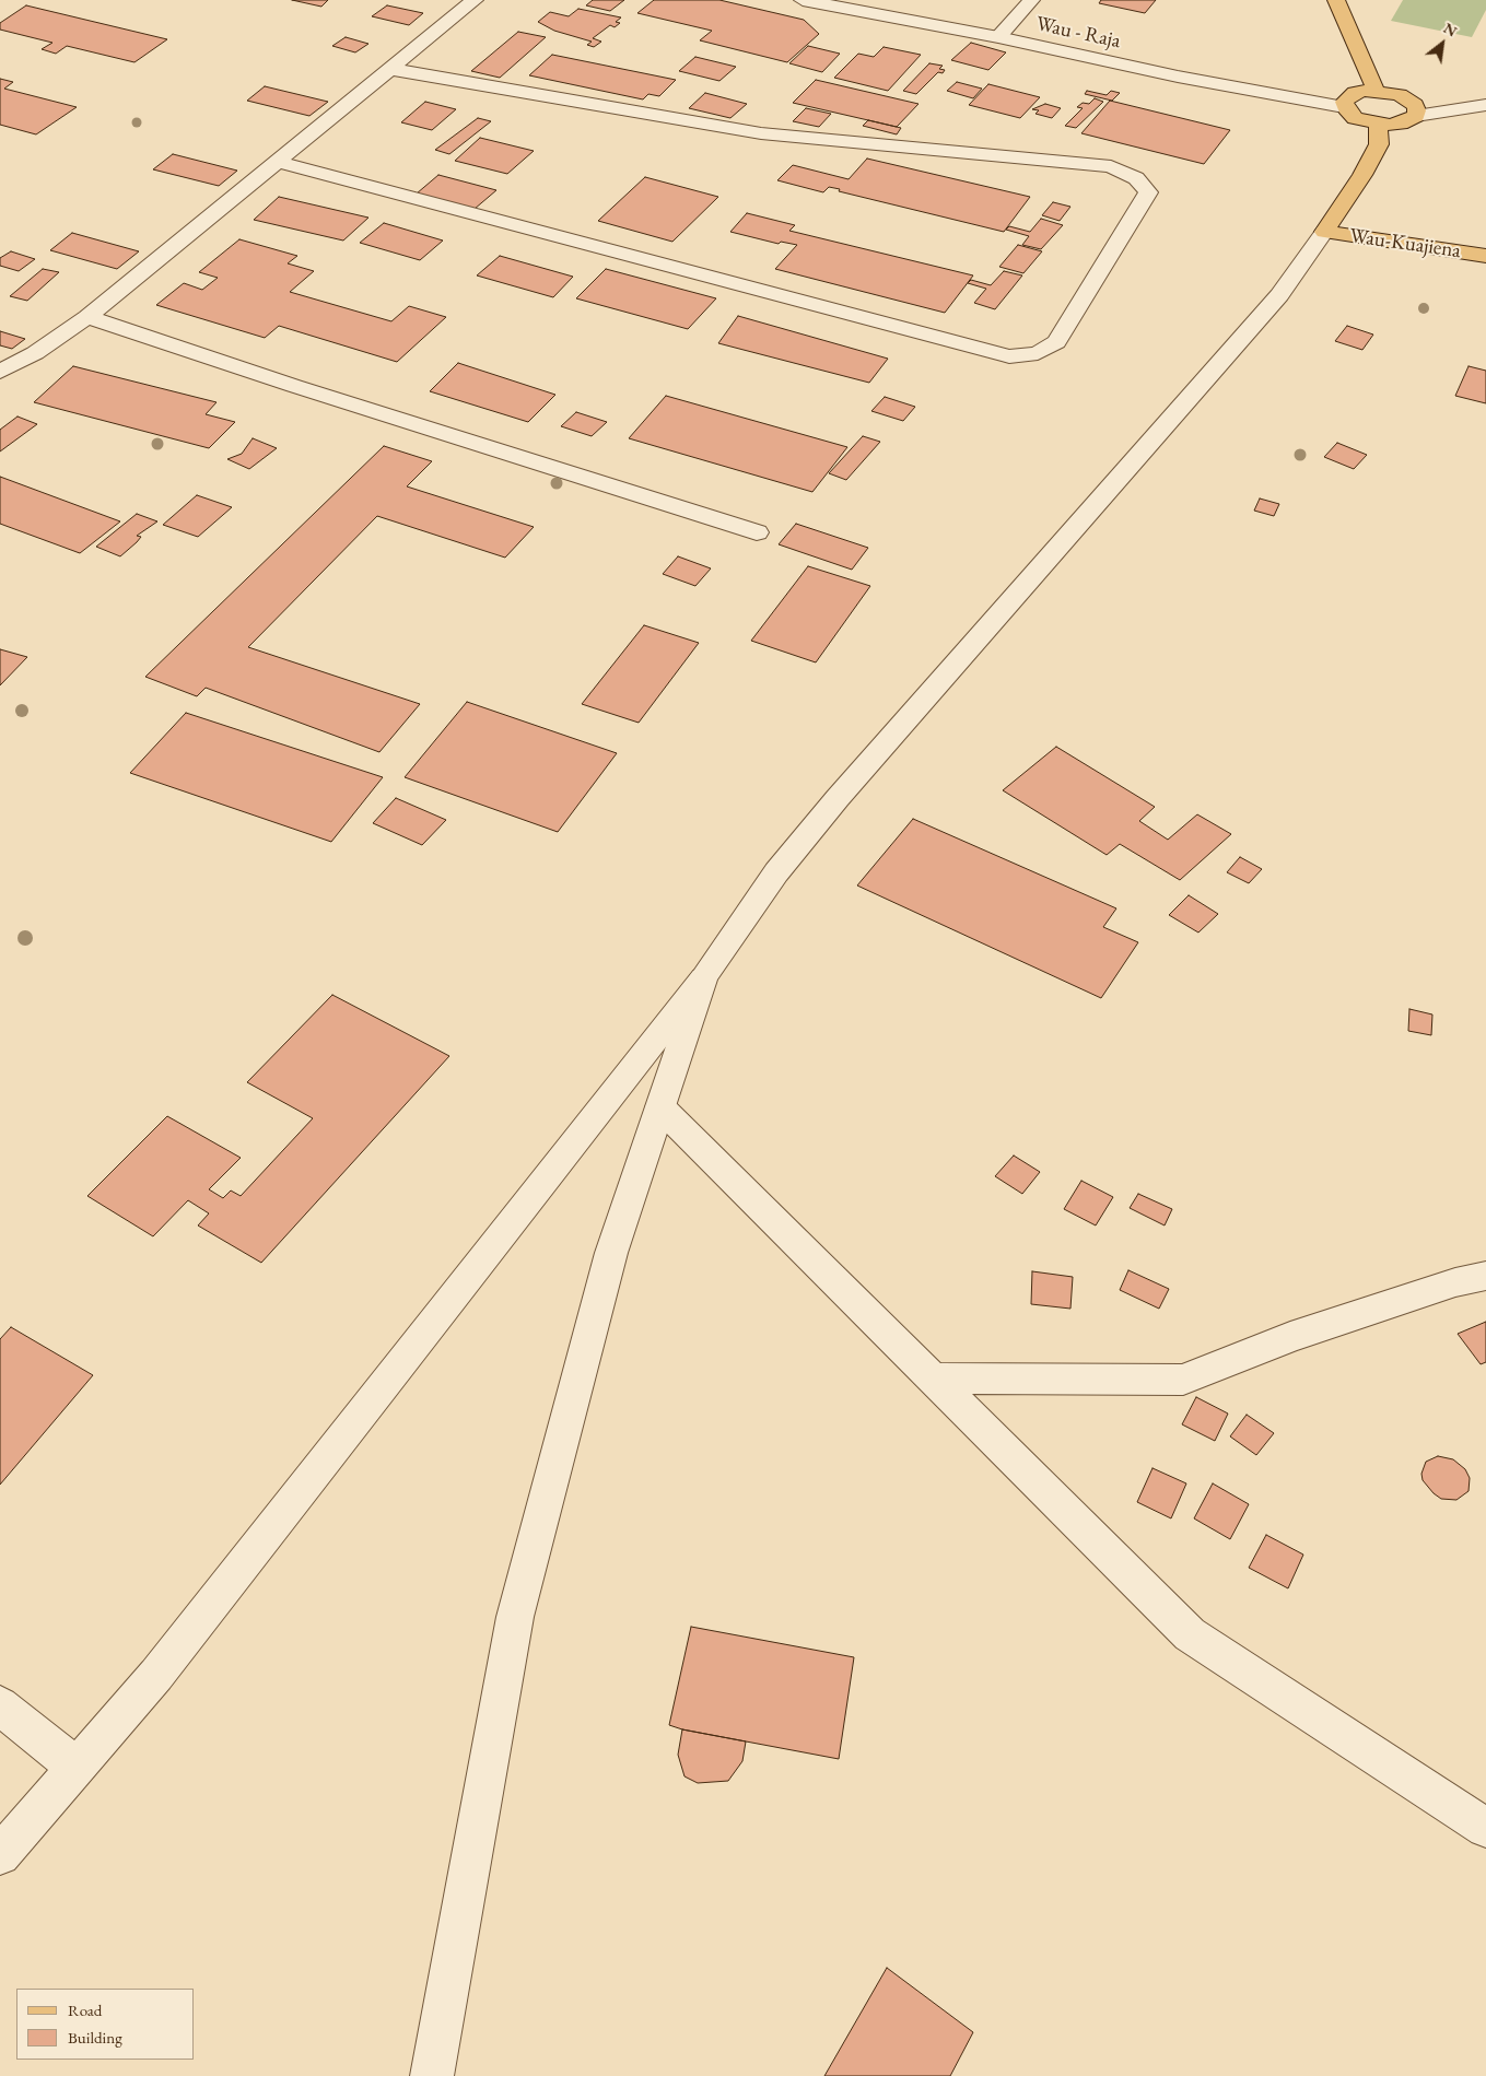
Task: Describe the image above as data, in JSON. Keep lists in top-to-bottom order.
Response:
{
  "streets": {
    "main road": ["Wau-Kuajiena"],
    "street": ["Wau - Raja"]
  },
  "legend": ["Road", "Building"],
  "north": "top right"
}
